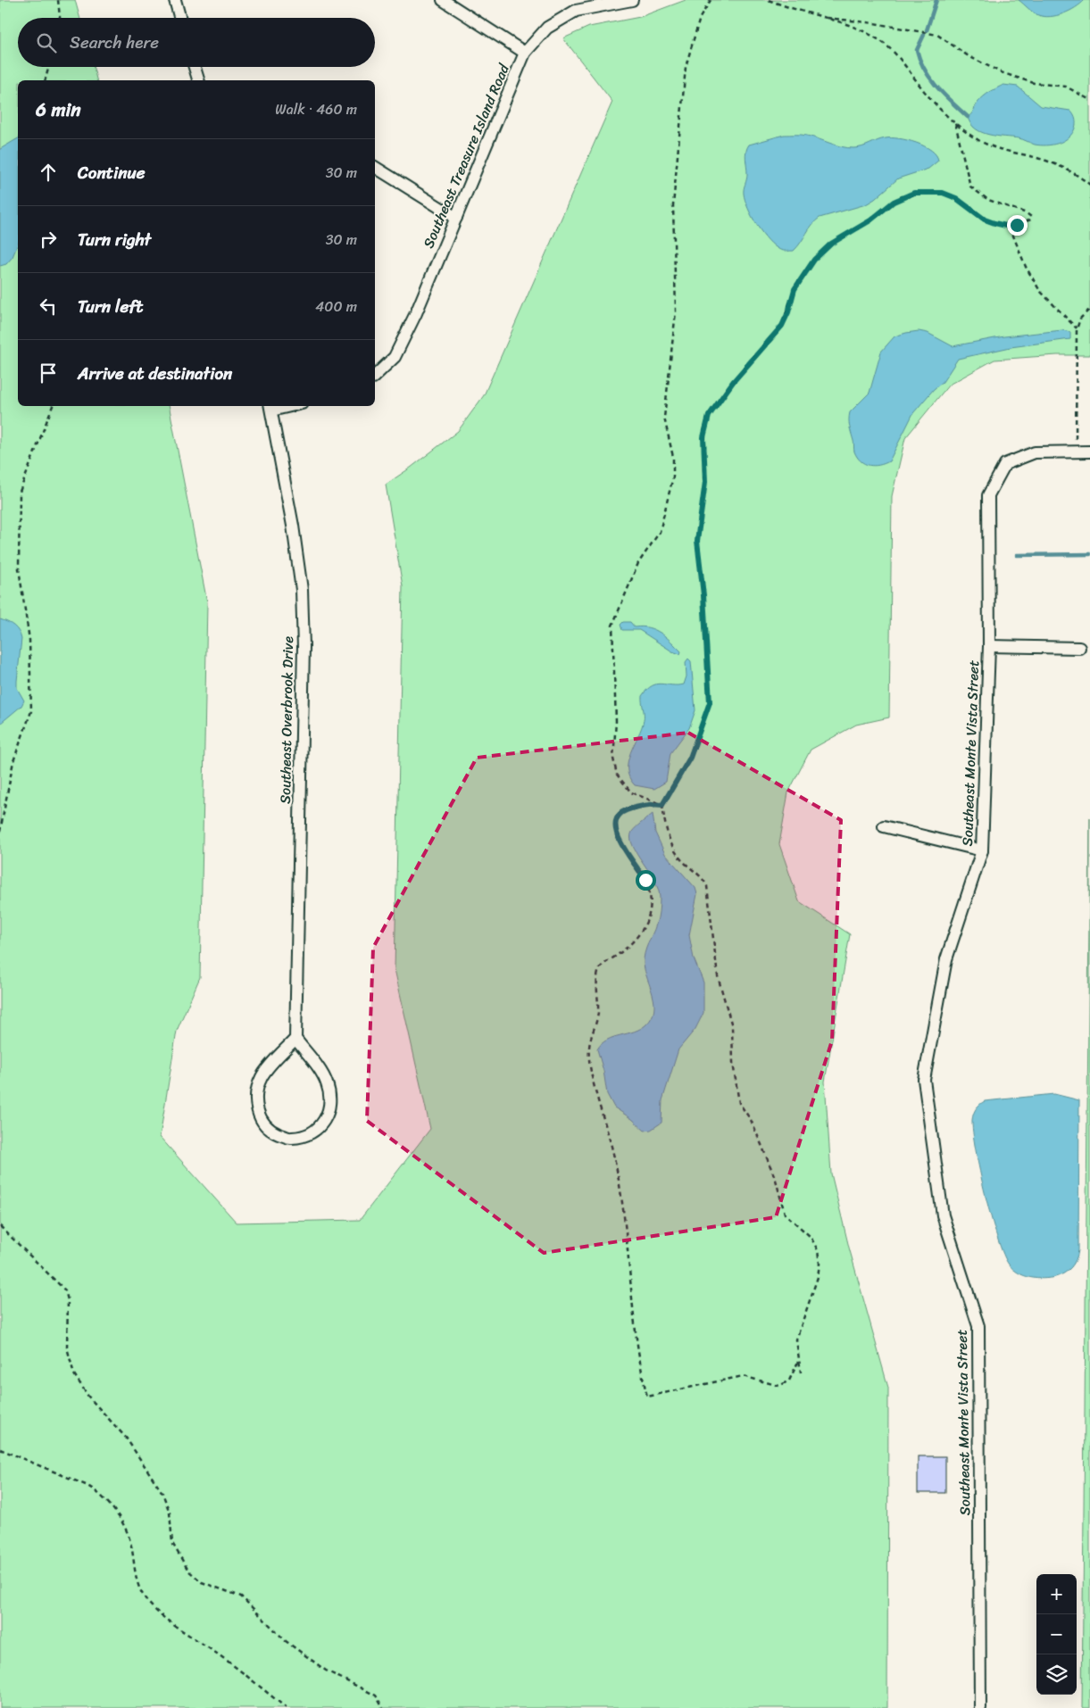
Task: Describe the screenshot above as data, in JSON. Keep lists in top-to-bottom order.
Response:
{
  "streets": {
    "street": ["Southeast Treasure Island Road", "Southeast Overbrook Drive", "Southeast Monte Vista Street"]
  },
  "page": {
    "search": "Search here",
    "heading": ["6 min", "Walk · 460 m"],
    "list": [
      ["Continue", "30 m"],
      ["Turn right", "30 m"],
      ["Turn left", "400 m"],
      "Arrive at destination"
    ],
    "map_buttons": ["+", "−"]
  }
}
